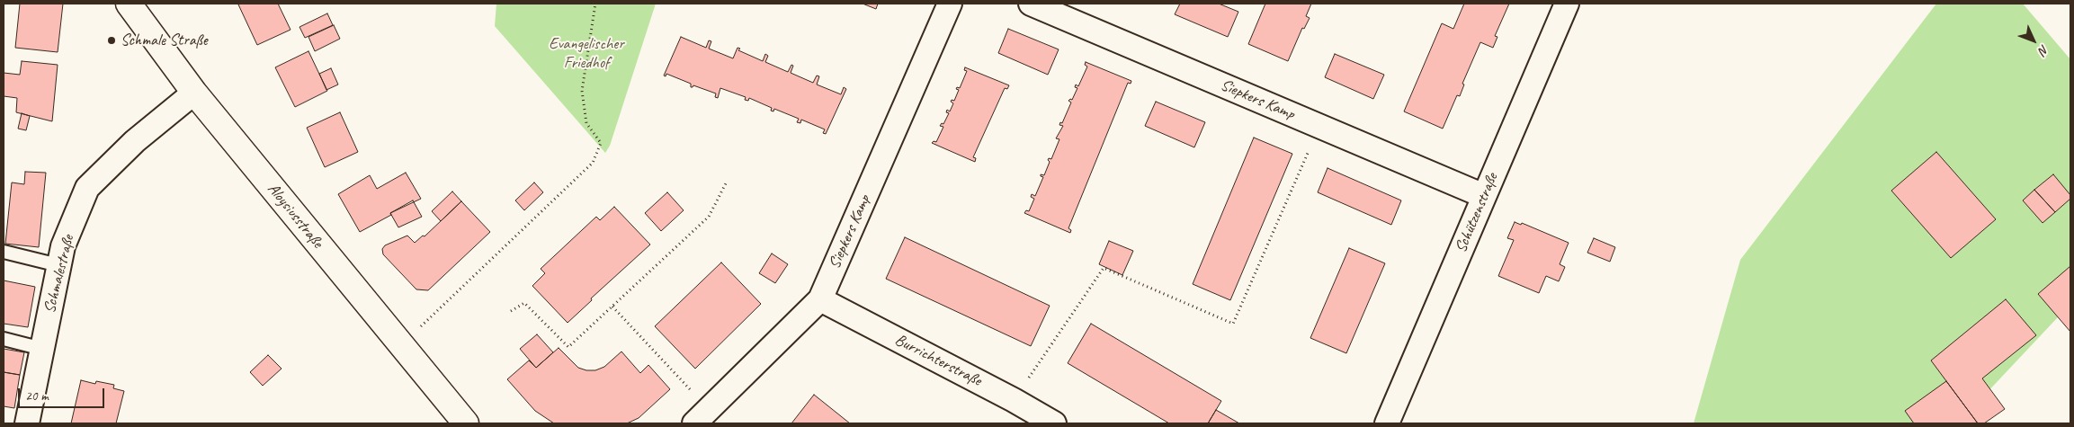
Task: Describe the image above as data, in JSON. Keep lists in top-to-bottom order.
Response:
{
  "streets": {
    "street": [
      "Siepkers Kamp",
      "Schützenstraße",
      "Aloysiusstraße",
      "Schmalestraße",
      "Burrichterstraße"
    ]
  },
  "crossings": [
    ["Siepkers Kamp", "Schützenstraße"],
    ["Siepkers Kamp", "Burrichterstraße"],
    ["Aloysiusstraße", "Schmalestraße"]
  ],
  "parks": ["Evangelischer Friedhof"],
  "places": ["Schmale Straße"],
  "scale_bar": "20 m",
  "north": "bottom right"
}
